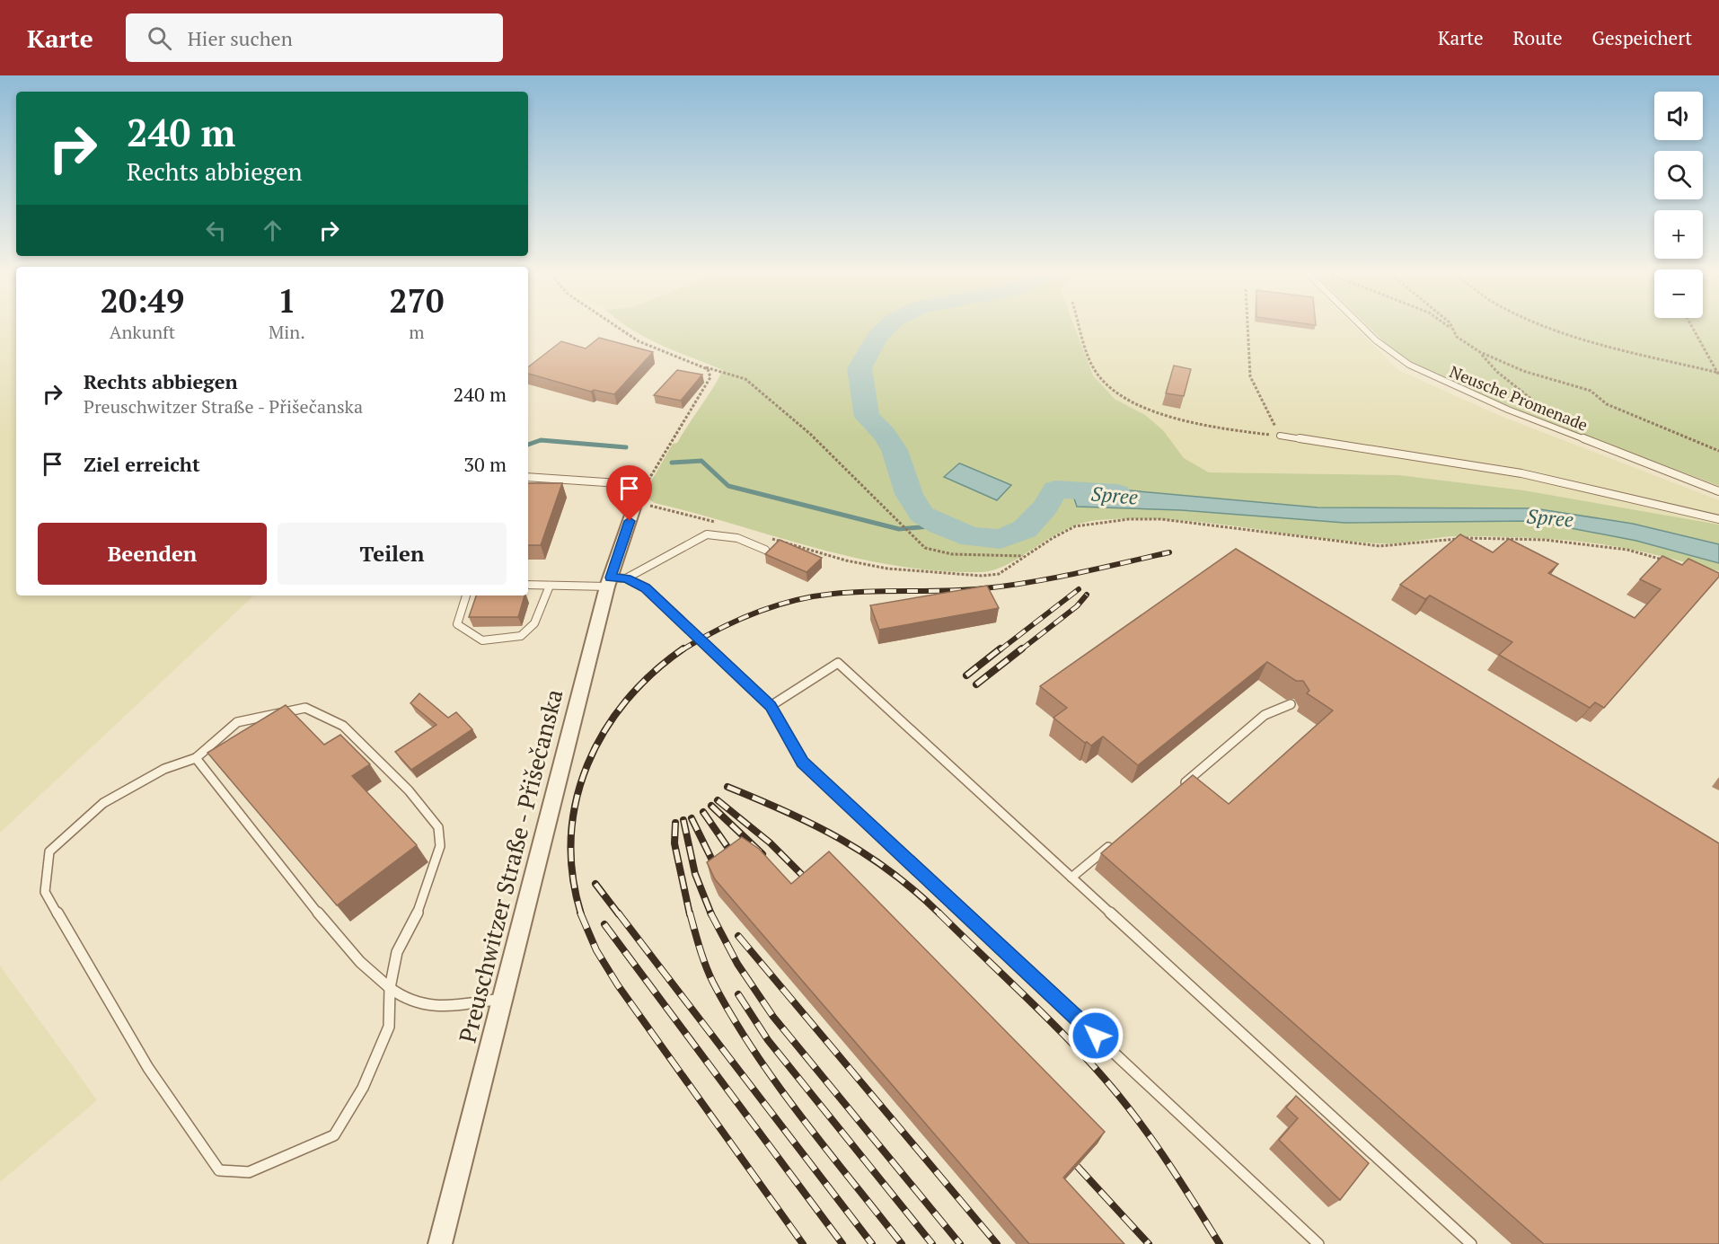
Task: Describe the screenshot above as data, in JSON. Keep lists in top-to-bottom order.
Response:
{
  "streets": {
    "street": ["Preuschwitzer Straße - Přišečanska"],
    "lane": ["Neusche Promenade"]
  },
  "water": ["Spree"],
  "page": {
    "header": "Karte",
    "search": "Hier suchen",
    "nav": ["Karte", "Route", "Gespeichert"],
    "map_buttons": ["+", "−"],
    "turn": ["240 m", "Rechts abbiegen"],
    "eta": [
      "20:49",
      "Ankunft",
      "1",
      "Min.",
      "270",
      "m"
    ],
    "list": [
      {
        "name": "Rechts abbiegen",
        "note": "Preuschwitzer Straße - Přišečanska",
        "value": "240 m"
      },
      {
        "name": "Ziel erreicht",
        "value": "30 m"
      }
    ],
    "buttons": ["Beenden", "Teilen"]
  }
}
